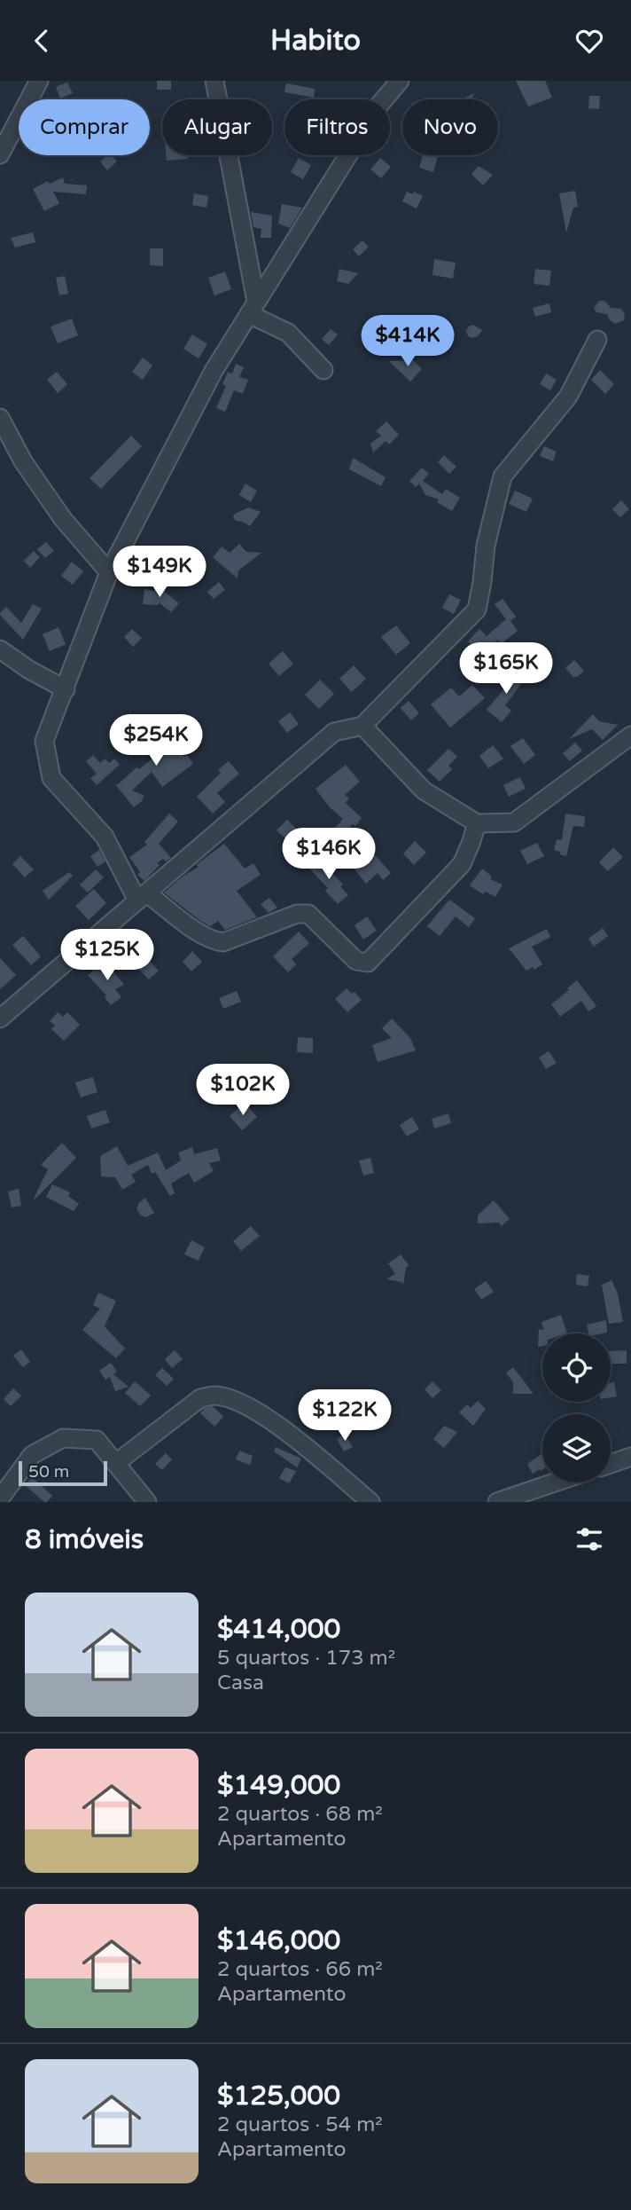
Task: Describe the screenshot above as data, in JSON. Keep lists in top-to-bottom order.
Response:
{
  "scale_bar": "50 m",
  "page": {
    "header": "Habito",
    "chip": [
      "Comprar",
      "Alugar",
      "Filtros",
      "Novo"
    ],
    "price": [
      "$414K",
      "$149K",
      "$165K",
      "$254K",
      "$146K",
      "$125K",
      "$102K",
      "$122K"
    ],
    "scale": "50 m",
    "heading": "8 imóveis",
    "list": [
      {
        "name": "$414,000",
        "note": "5 quartos · 173 m² · Casa"
      },
      {
        "name": "$149,000",
        "note": "2 quartos · 68 m² · Apartamento"
      },
      {
        "name": "$146,000",
        "note": "2 quartos · 66 m² · Apartamento"
      },
      {
        "name": "$125,000",
        "note": "2 quartos · 54 m² · Apartamento"
      }
    ]
  }
}
